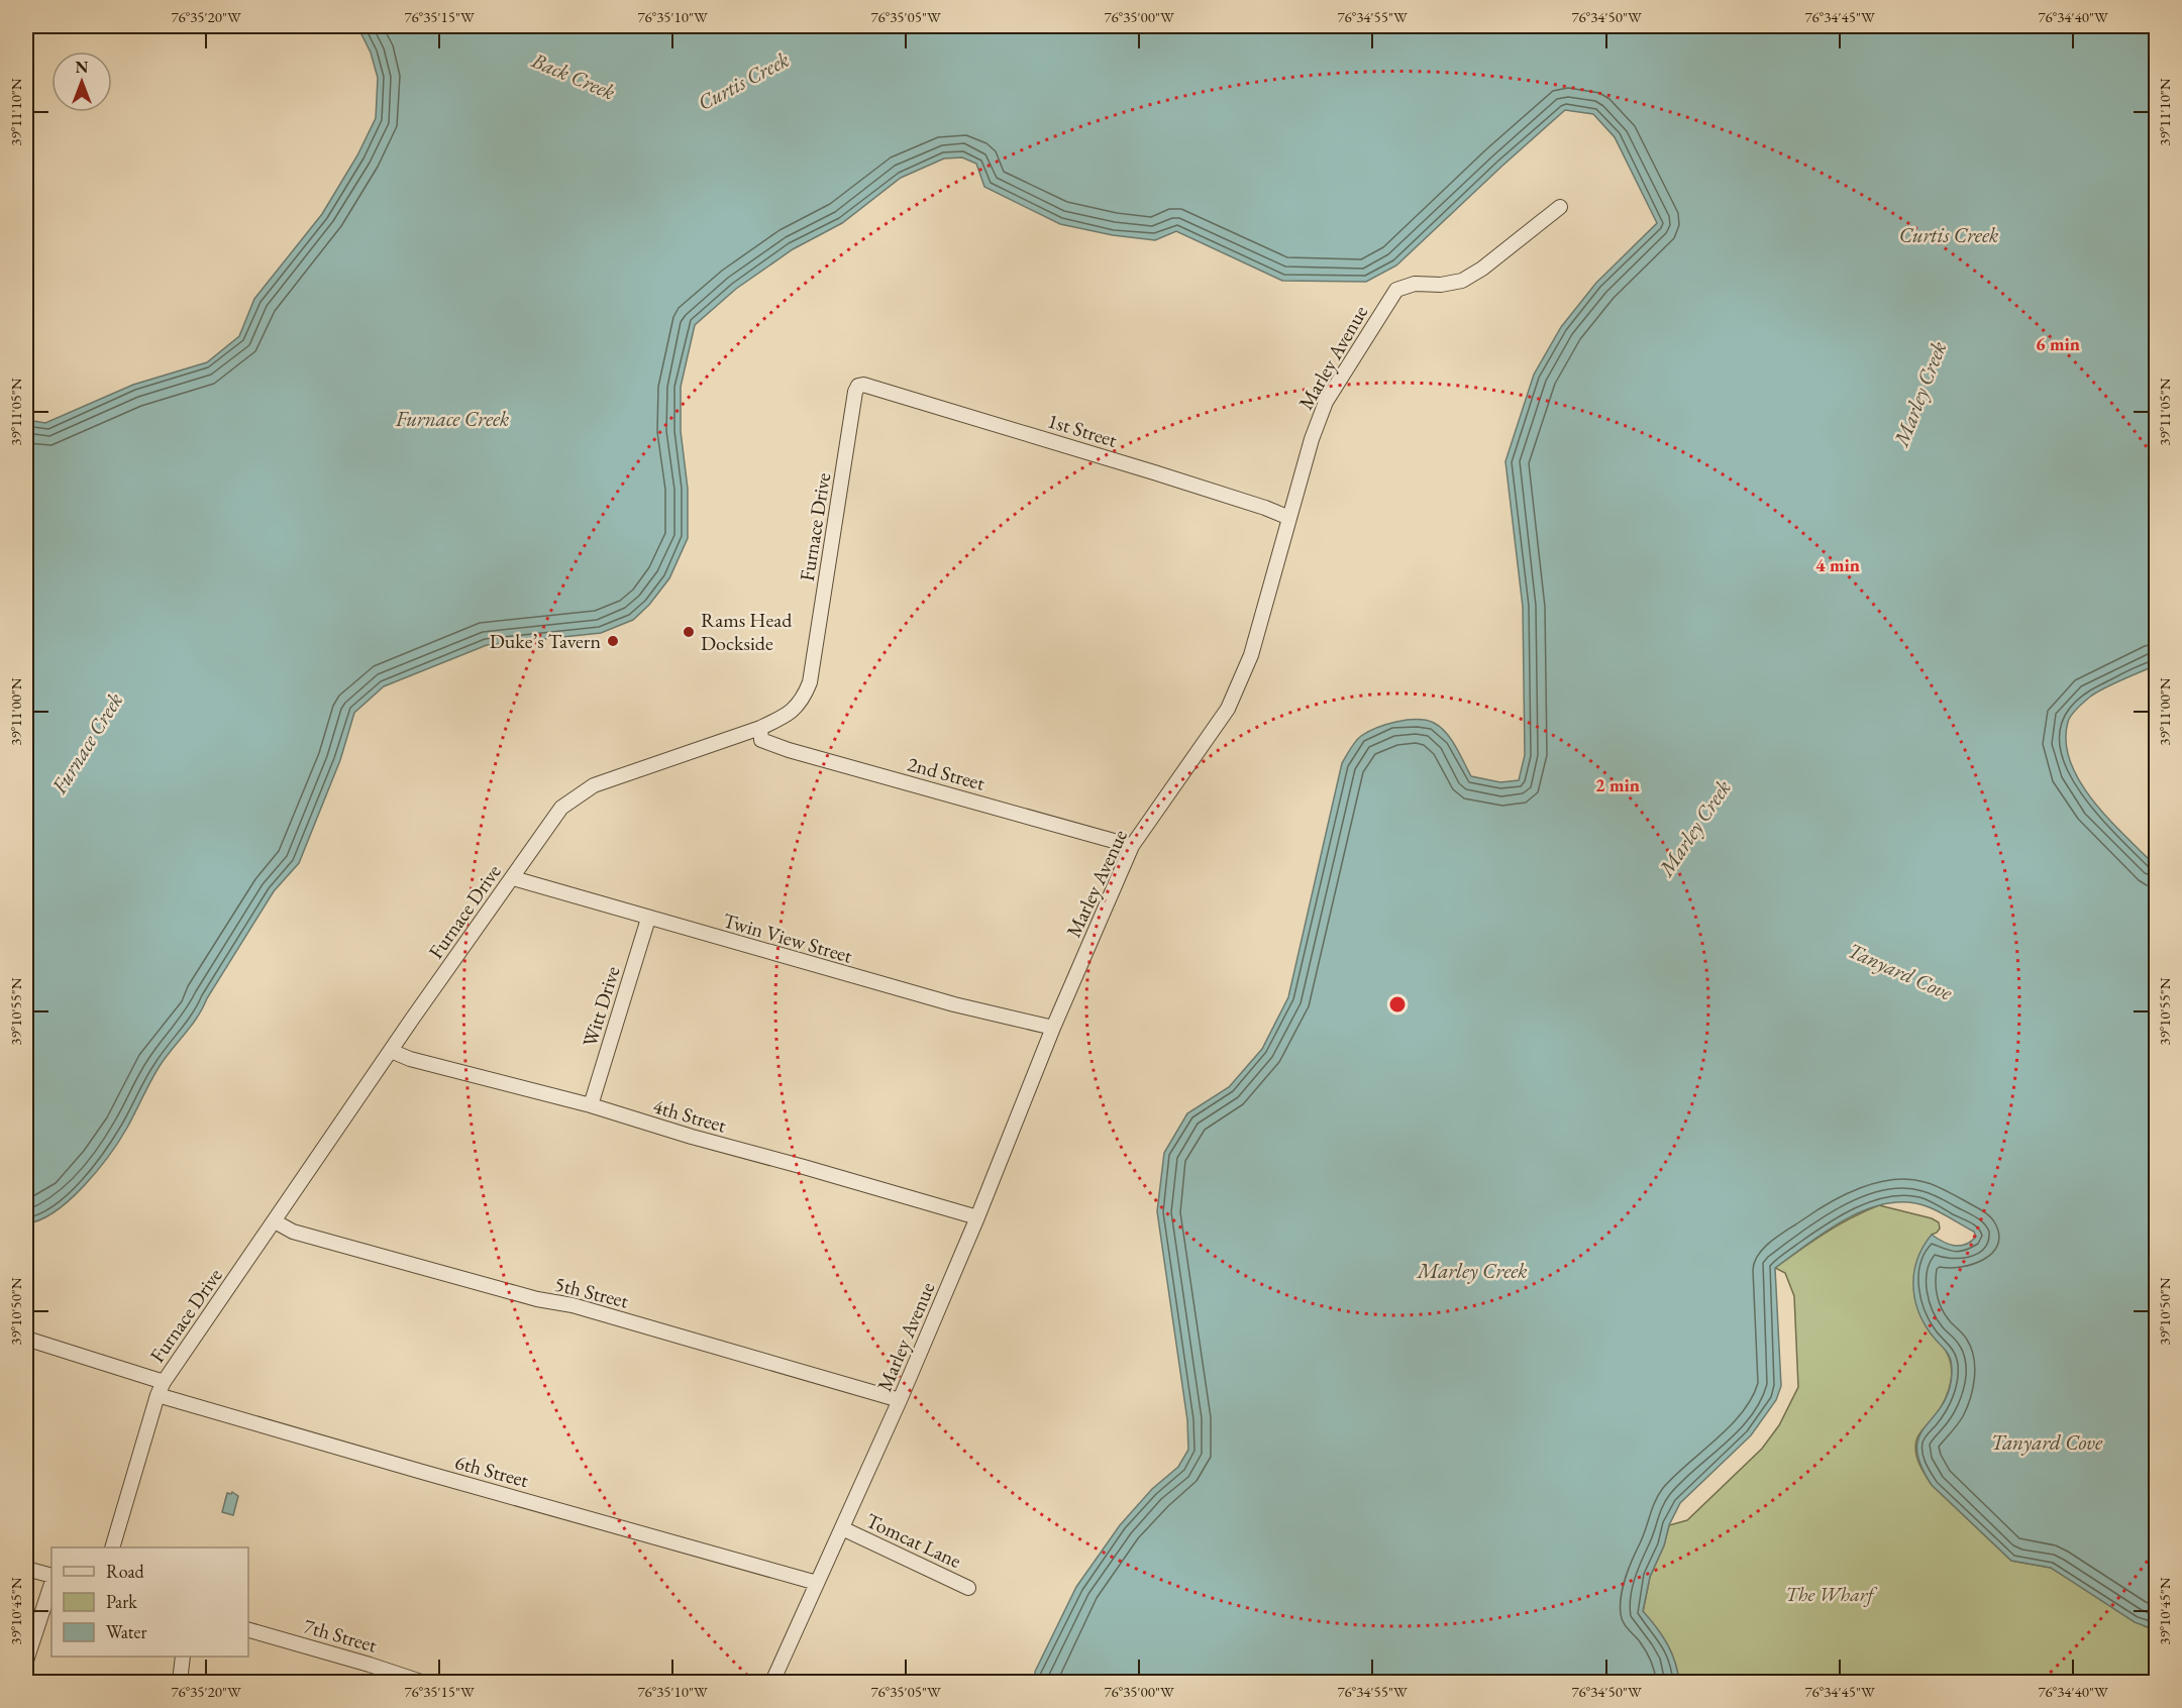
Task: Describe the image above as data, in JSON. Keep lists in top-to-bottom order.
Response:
{
  "streets": {
    "street": [
      "Marley Avenue",
      "1st Street",
      "Furnace Drive",
      "2nd Street",
      "Twin View Street",
      "Witt Drive",
      "4th Street",
      "5th Street",
      "6th Street",
      "Tomcat Lane",
      "7th Street"
    ]
  },
  "crossings": [
    ["Marley Avenue", "1st Street"],
    ["Marley Avenue", "2nd Street"],
    ["Marley Avenue", "Twin View Street"],
    ["Marley Avenue", "4th Street"],
    ["Marley Avenue", "5th Street"],
    ["Marley Avenue", "6th Street"],
    ["Marley Avenue", "Tomcat Lane"],
    ["1st Street", "Furnace Drive"],
    ["Furnace Drive", "2nd Street"],
    ["Furnace Drive", "Twin View Street"],
    ["Furnace Drive", "4th Street"],
    ["Furnace Drive", "5th Street"],
    ["Furnace Drive", "6th Street"],
    ["Twin View Street", "Witt Drive"],
    ["Witt Drive", "4th Street"]
  ],
  "water": [
    "Back Creek",
    "Curtis Creek",
    "Marley Creek",
    "Furnace Creek",
    "Tanyard Cove"
  ],
  "parks": ["The Wharf"],
  "places": ["Rams Head Dockside", "Duke’s Tavern"],
  "legend": ["Road", "Park", "Water"],
  "north": "top",
  "coordinates": [
    "76°35'20\"W",
    "76°35'15\"W",
    "76°35'10\"W",
    "76°35'05\"W",
    "76°35'00\"W",
    "76°34'55\"W",
    "76°34'50\"W",
    "76°34'45\"W",
    "76°34'40\"W",
    "39°11'10\"N",
    "39°11'05\"N",
    "39°11'00\"N",
    "39°10'55\"N",
    "39°10'50\"N",
    "39°10'45\"N"
  ],
  "rings": ["6 min", "4 min", "2 min"]
}
